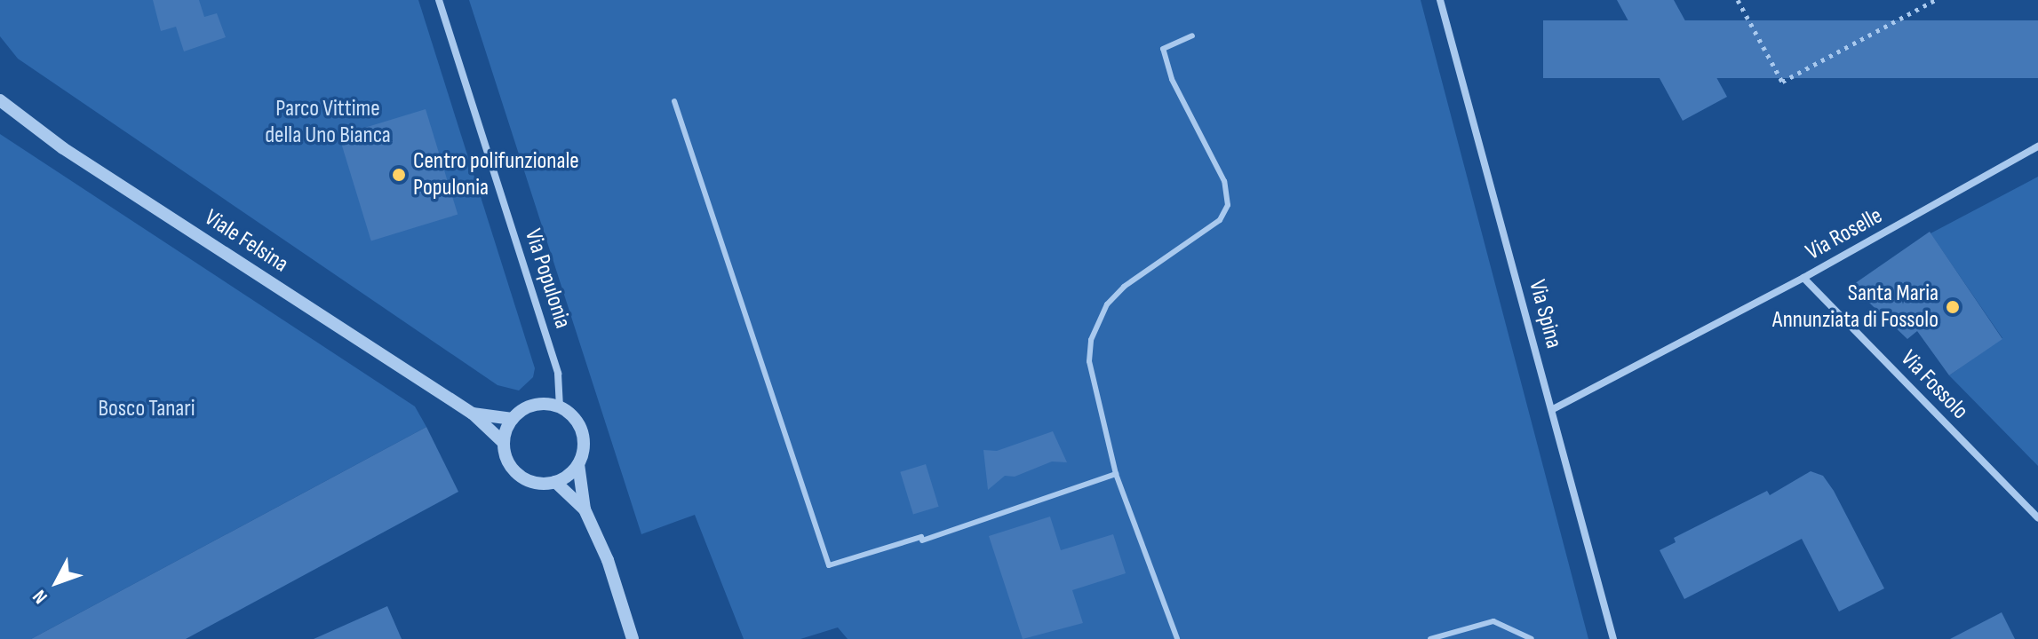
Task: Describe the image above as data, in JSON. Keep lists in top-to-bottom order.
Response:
{
  "streets": {
    "street": [
      "Via Roselle",
      "Viale Felsina",
      "Via Populonia",
      "Via Spina",
      "Via Fossolo"
    ]
  },
  "crossings": [
    ["Via Roselle", "Via Spina"],
    ["Via Roselle", "Via Fossolo"],
    ["Viale Felsina", "Via Populonia"]
  ],
  "parks": ["Parco Vittime della Uno Bianca", "Bosco Tanari"],
  "places": ["Centro polifunzionale Populonia", "Santa Maria Annunziata di Fossolo"],
  "north": "bottom left"
}
